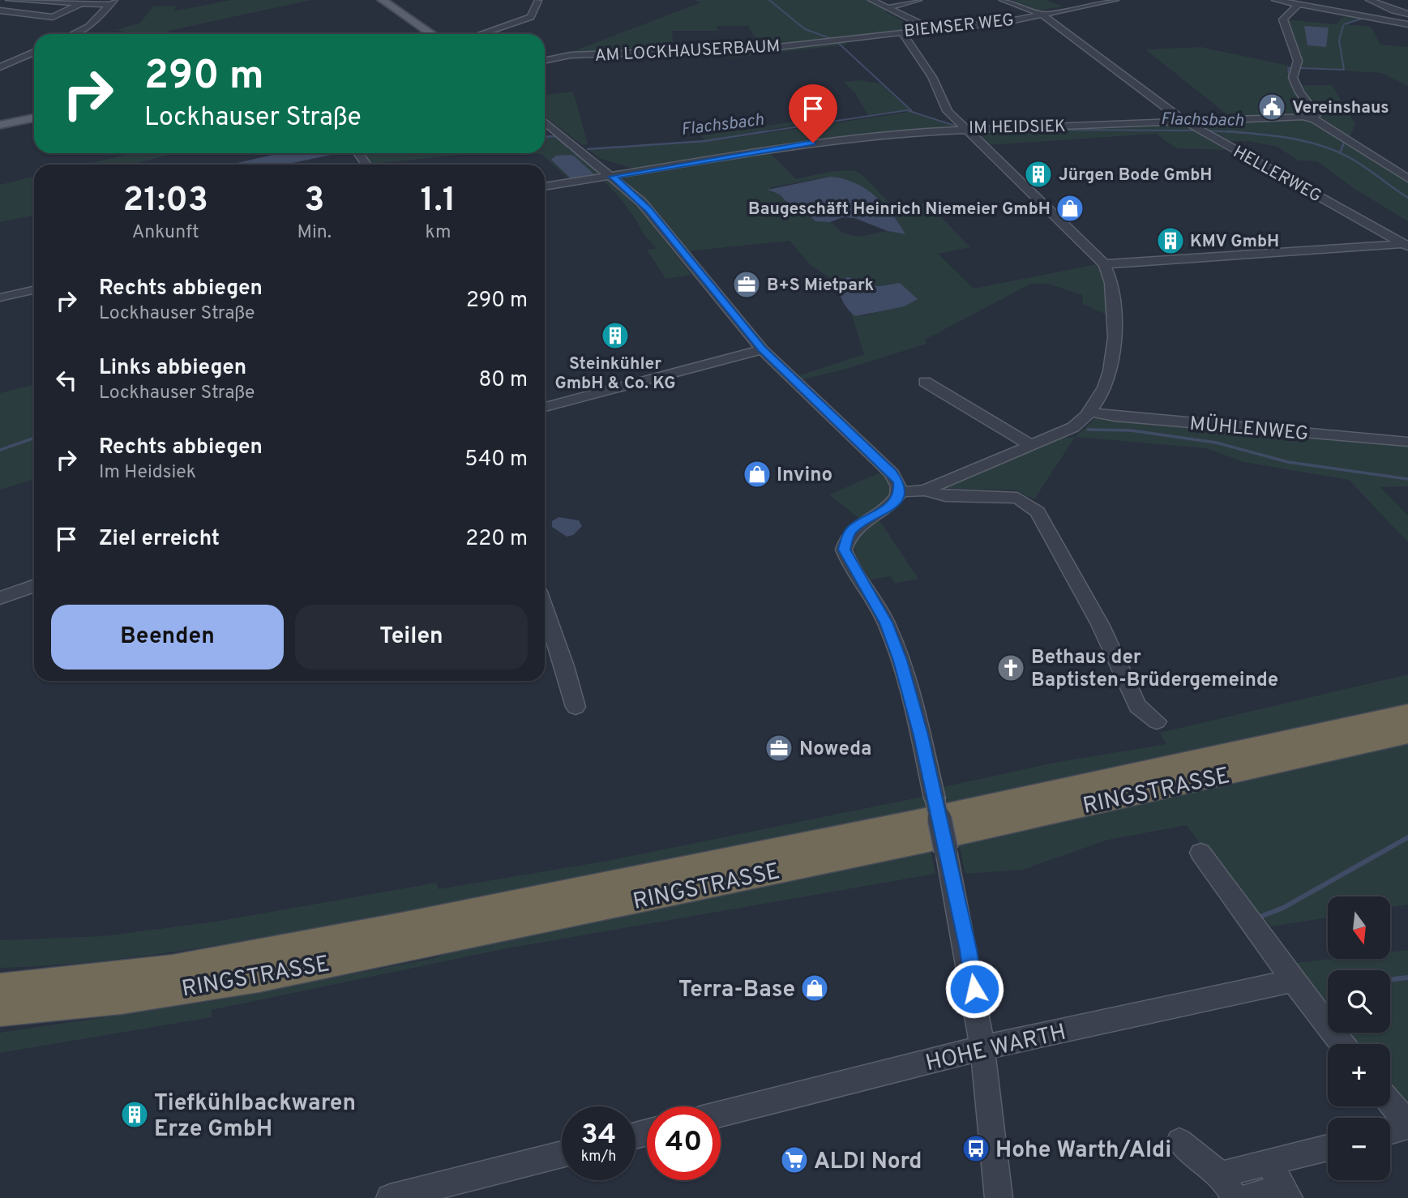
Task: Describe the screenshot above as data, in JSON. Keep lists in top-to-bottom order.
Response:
{
  "streets": {
    "highway": ["RINGSTRASSE"],
    "street": [
      "BIEMSER WEG",
      "AM LOCKHAUSERBAUM",
      "IM HEIDSIEK",
      "HELLERWEG",
      "MÜHLENWEG",
      "HOHE WARTH"
    ]
  },
  "crossings": [
    ["BIEMSER WEG", "AM LOCKHAUSERBAUM"],
    ["BIEMSER WEG", "HELLERWEG"],
    ["IM HEIDSIEK", "HELLERWEG"]
  ],
  "water": ["Flachsbach"],
  "places": {
    "public building": ["Vereinshaus"],
    "building": [
      "Jürgen Bode GmbH",
      "KMV GmbH",
      "Steinkühler GmbH & Co. KG",
      "Tiefkühlbackwaren Erze GmbH"
    ],
    "shop": ["Baugeschäft Heinrich Niemeier GmbH", "Invino", "Terra-Base"],
    "office": ["B+S Mietpark", "Noweda"],
    "church": ["Bethaus der Baptisten-Brüdergemeinde"],
    "bus stop": ["Hohe Warth/Aldi"],
    "supermarket": ["ALDI Nord"]
  },
  "north": "bottom",
  "page": {
    "turn": ["290 m", "Lockhauser Straße"],
    "eta": [
      "21:03",
      "Ankunft",
      "3",
      "Min.",
      "1.1",
      "km"
    ],
    "list": [
      {
        "name": "Rechts abbiegen",
        "note": "Lockhauser Straße",
        "value": "290 m"
      },
      {
        "name": "Links abbiegen",
        "note": "Lockhauser Straße",
        "value": "80 m"
      },
      {
        "name": "Rechts abbiegen",
        "note": "Im Heidsiek",
        "value": "540 m"
      },
      {
        "name": "Ziel erreicht",
        "value": "220 m"
      }
    ],
    "buttons": ["Beenden", "Teilen"],
    "map_buttons": ["+", "−"],
    "speed": "34 km/h",
    "limit": "40"
  }
}
